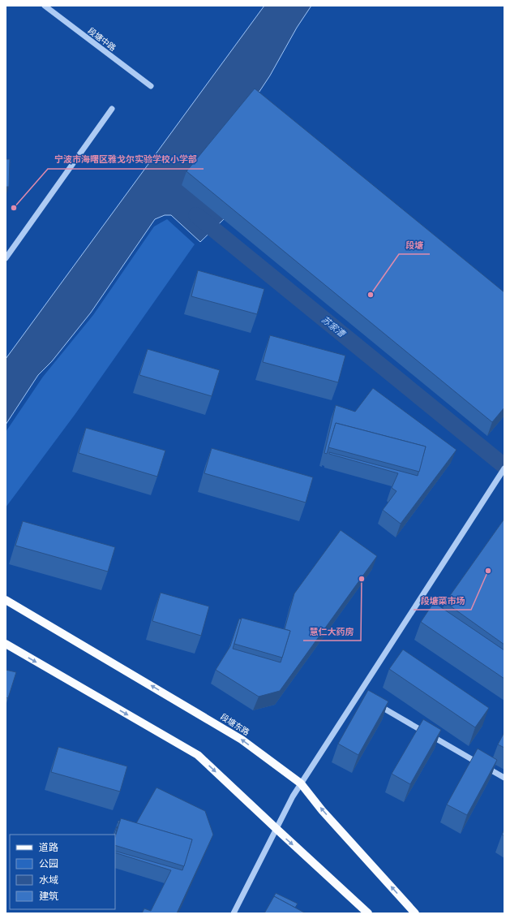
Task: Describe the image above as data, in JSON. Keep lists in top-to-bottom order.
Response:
{
  "streets": {
    "main road": ["段塘东路"],
    "street": ["段塘中路"]
  },
  "water": ["苏家漕"],
  "places": [
    "宁波市海曙区雅戈尔实验学校小学部",
    "段塘",
    "段塘菜市场",
    "慧仁大药房"
  ],
  "legend": [
    "道路",
    "公园",
    "水域",
    "建筑"
  ]
}
